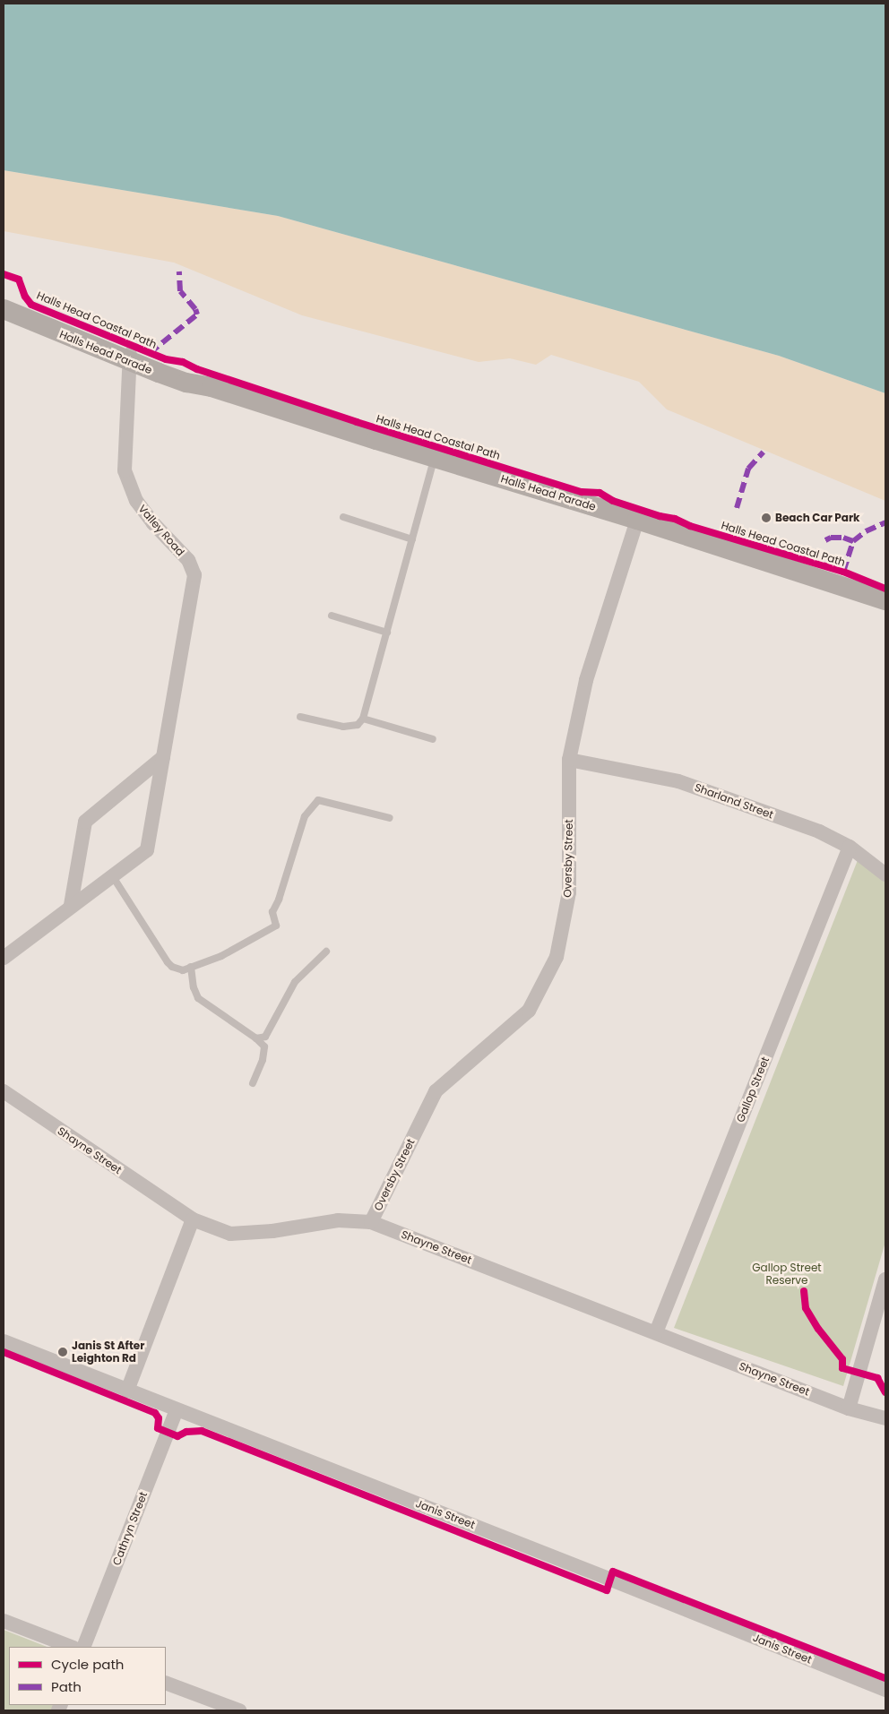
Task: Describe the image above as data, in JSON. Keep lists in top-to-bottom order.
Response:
{
  "streets": {
    "street": [
      "Halls Head Parade",
      "Valley Road",
      "Sharland Street",
      "Oversby Street",
      "Gallop Street",
      "Shayne Street",
      "Janis Street",
      "Cathryn Street"
    ],
    "cycle path": ["Halls Head Coastal Path"]
  },
  "crossings": [
    ["Halls Head Parade", "Valley Road"],
    ["Halls Head Parade", "Oversby Street"],
    ["Sharland Street", "Oversby Street"],
    ["Sharland Street", "Gallop Street"],
    ["Oversby Street", "Shayne Street"],
    ["Gallop Street", "Shayne Street"],
    ["Janis Street", "Cathryn Street"]
  ],
  "parks": ["Gallop Street Reserve"],
  "places": ["Beach Car Park", "Janis St After Leighton Rd"],
  "legend": ["Cycle path", "Path"]
}
